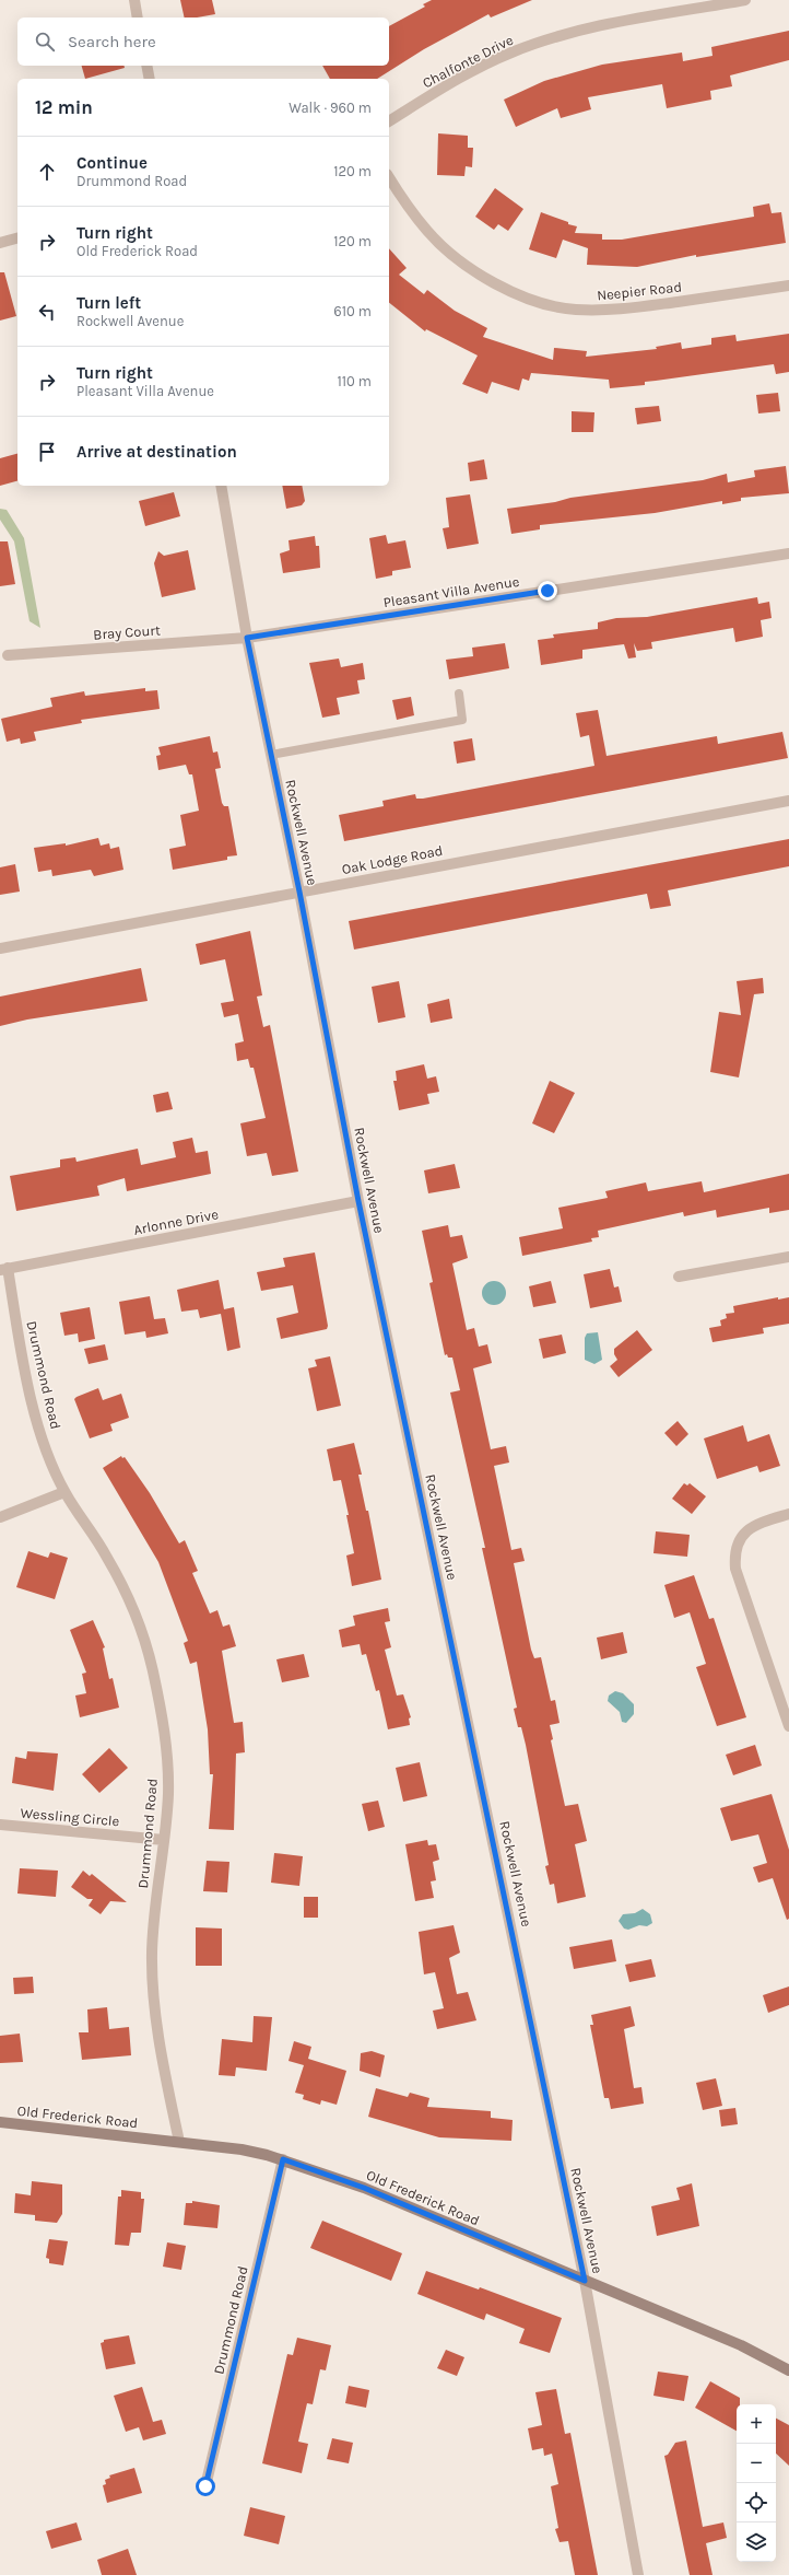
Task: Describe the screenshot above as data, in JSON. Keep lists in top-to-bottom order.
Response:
{
  "streets": {
    "street": [
      "Chalfonte Drive",
      "Neepier Road",
      "Pleasant Villa Avenue",
      "Bray Court",
      "Rockwell Avenue",
      "Oak Lodge Road",
      "Arlonne Drive",
      "Drummond Road",
      "Wessling Circle",
      "Old Frederick Road"
    ]
  },
  "crossings": [
    ["Pleasant Villa Avenue", "Bray Court"],
    ["Pleasant Villa Avenue", "Rockwell Avenue"],
    ["Bray Court", "Rockwell Avenue"],
    ["Rockwell Avenue", "Oak Lodge Road"],
    ["Rockwell Avenue", "Arlonne Drive"],
    ["Rockwell Avenue", "Old Frederick Road"],
    ["Arlonne Drive", "Drummond Road"],
    ["Drummond Road", "Wessling Circle"],
    ["Drummond Road", "Old Frederick Road"]
  ],
  "page": {
    "search": "Search here",
    "heading": ["12 min", "Walk · 960 m"],
    "list": [
      ["Continue", "Drummond Road", "120 m"],
      ["Turn right", "Old Frederick Road", "120 m"],
      ["Turn left", "Rockwell Avenue", "610 m"],
      ["Turn right", "Pleasant Villa Avenue", "110 m"],
      "Arrive at destination"
    ],
    "map_buttons": ["+", "−"]
  }
}
